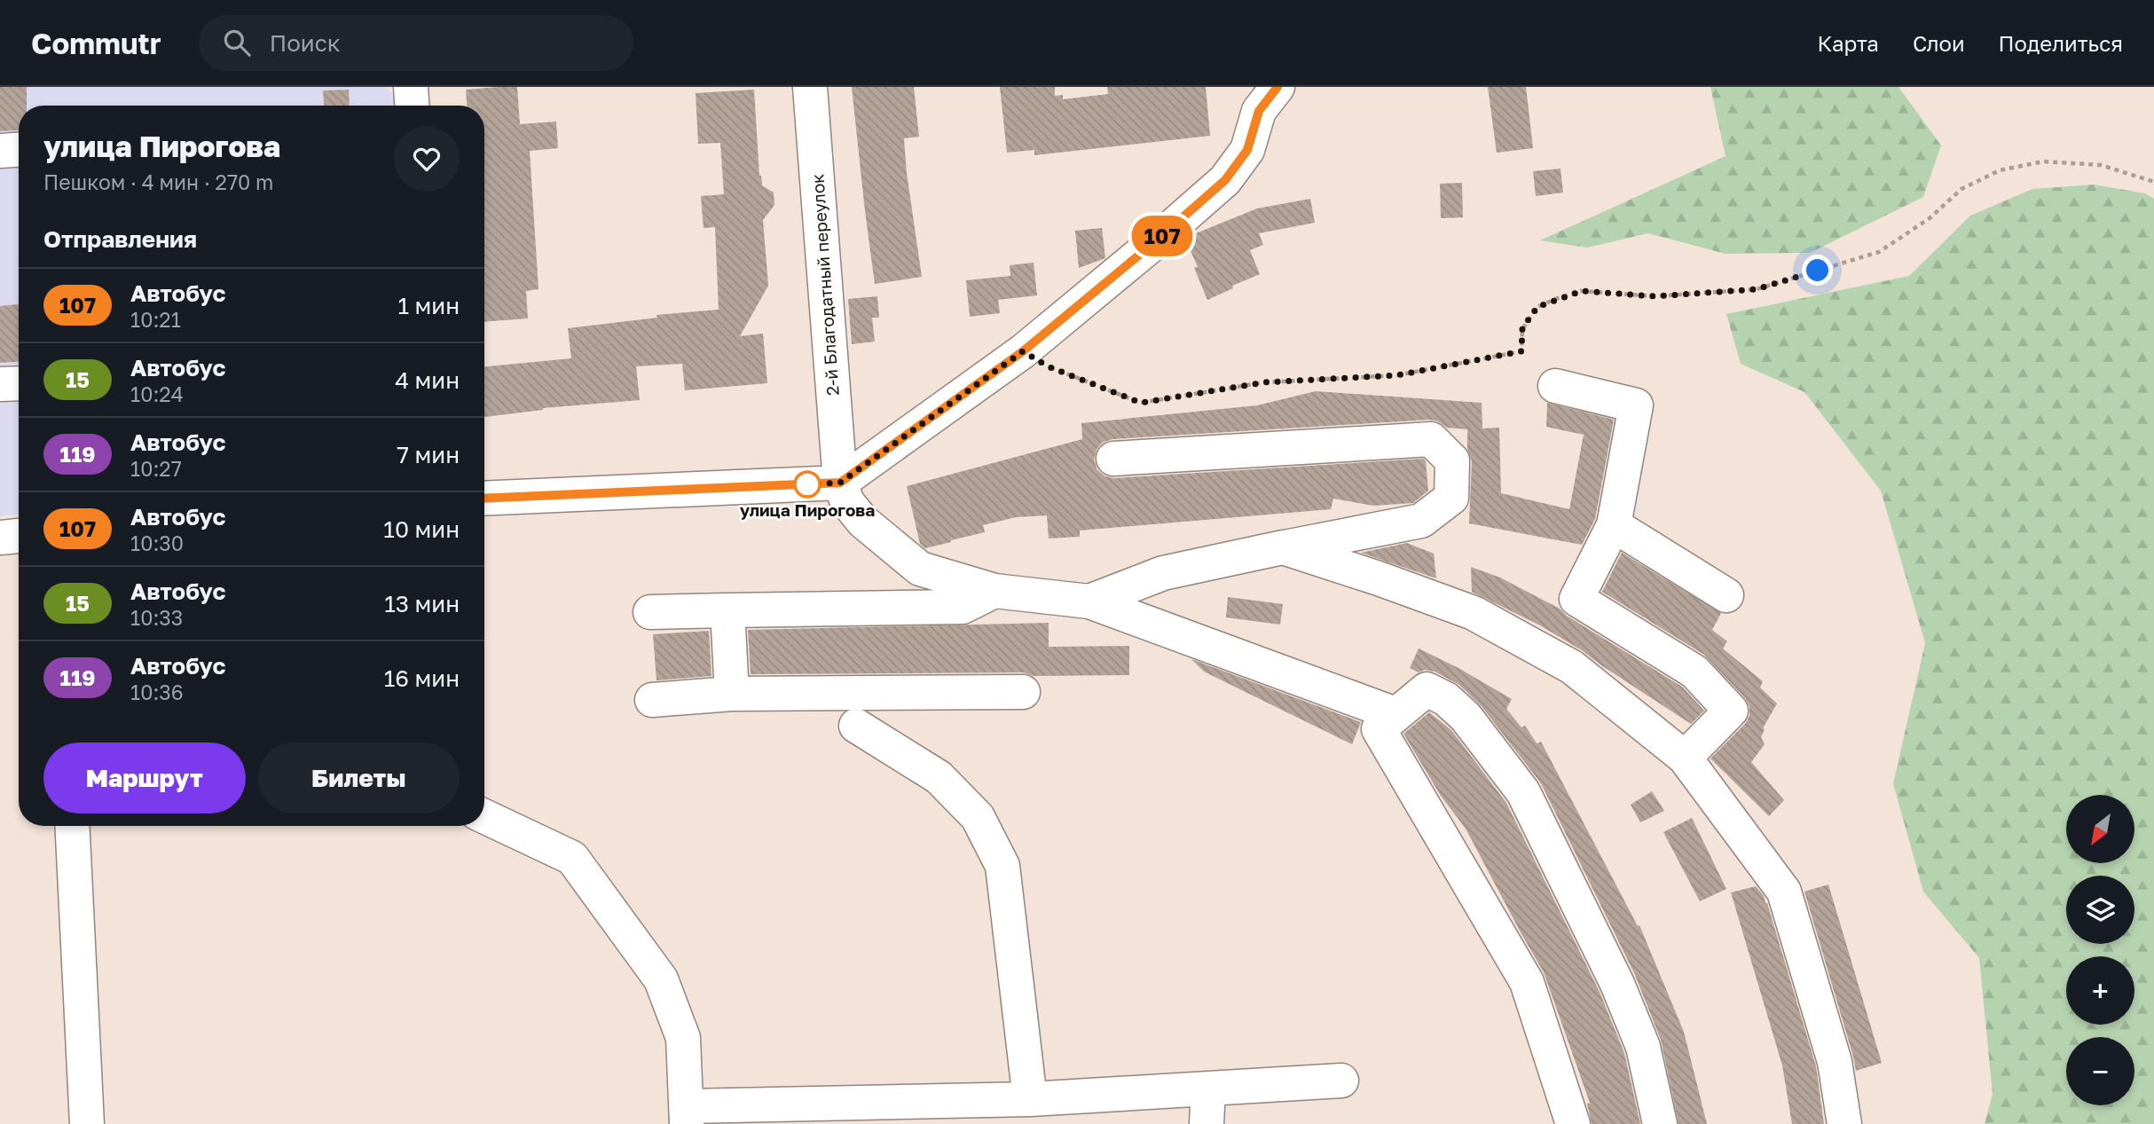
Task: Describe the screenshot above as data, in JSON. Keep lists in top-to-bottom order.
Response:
{
  "streets": {
    "street": ["2-й Благодатный переулок"]
  },
  "places": ["улица Пирогова"],
  "lines": ["bus line 107"],
  "north": "bottom left",
  "page": {
    "header": "Commutr",
    "search": "Поиск",
    "nav": ["Карта", "Слои", "Поделиться"],
    "on_map": "107",
    "heading": [
      ["улица Пирогова", "Пешком · 4 мин · 270 m"],
      "Отправления"
    ],
    "list": [
      {
        "mark": "107",
        "name": "Автобус",
        "note": "10:21",
        "value": "1 мин"
      },
      {
        "mark": "15",
        "name": "Автобус",
        "note": "10:24",
        "value": "4 мин"
      },
      {
        "mark": "119",
        "name": "Автобус",
        "note": "10:27",
        "value": "7 мин"
      },
      {
        "mark": "107",
        "name": "Автобус",
        "note": "10:30",
        "value": "10 мин"
      },
      {
        "mark": "15",
        "name": "Автобус",
        "note": "10:33",
        "value": "13 мин"
      },
      {
        "mark": "119",
        "name": "Автобус",
        "note": "10:36",
        "value": "16 мин"
      }
    ],
    "buttons": ["Маршрут", "Билеты"],
    "map_buttons": ["+", "−"]
  }
}
